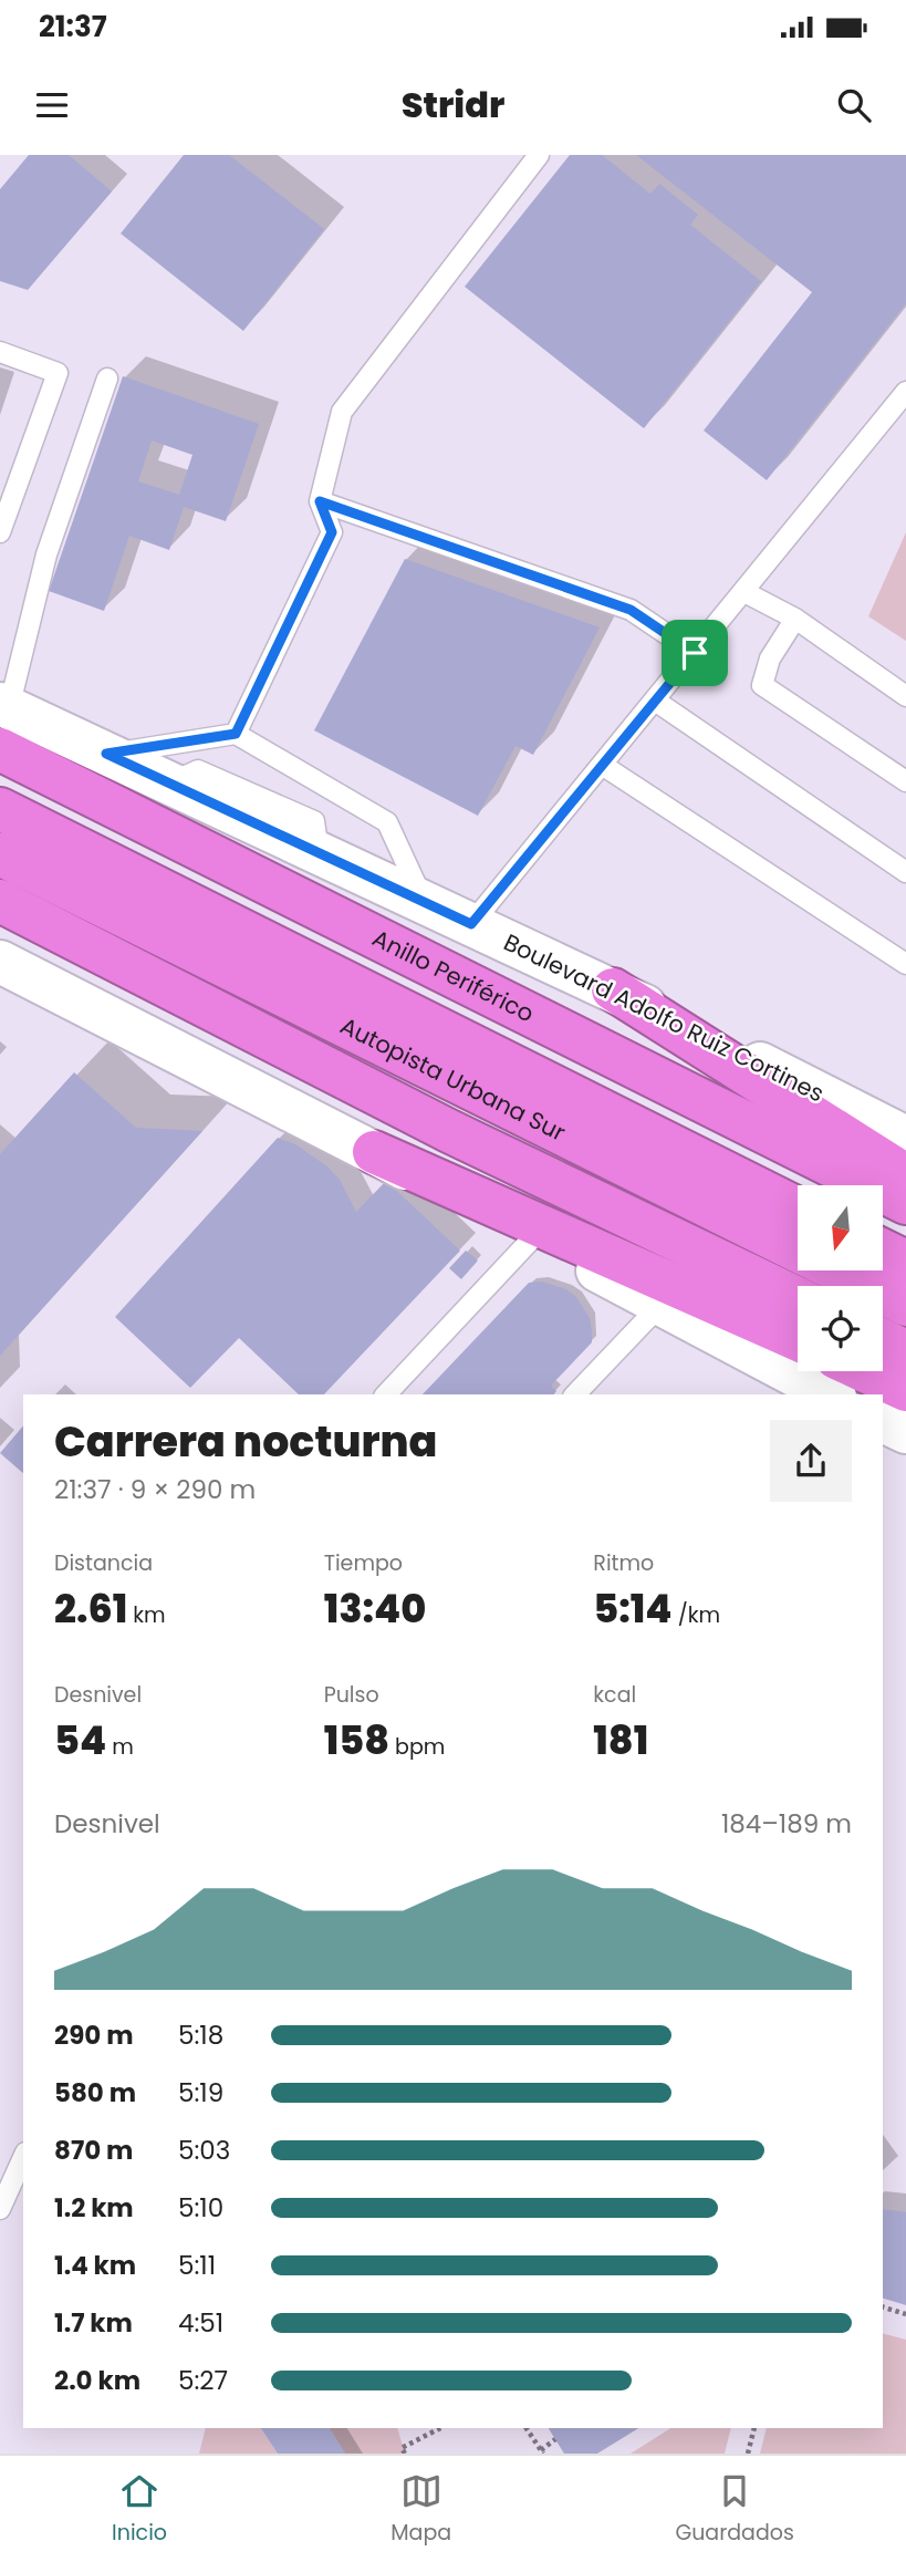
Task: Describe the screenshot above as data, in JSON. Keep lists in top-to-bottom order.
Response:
{
  "streets": {
    "highway": ["Anillo Periférico", "Autopista Urbana Sur"],
    "main road": ["Boulevard Adolfo Ruiz Cortines"]
  },
  "north": "bottom",
  "page": {
    "status": "21:37",
    "header": "Stridr",
    "heading": ["Carrera nocturna", "21:37 · 9 × 290 m"],
    "stats": [
      ["Distancia", "2.61 km"],
      ["Tiempo", "13:40"],
      ["Ritmo", "5:14 /km"],
      ["Desnivel", "54 m"],
      ["Pulso", "158 bpm"],
      ["kcal", "181"]
    ],
    "chart": ["Desnivel", "184–189 m"],
    "list": [
      {
        "name": "290 m",
        "note": "5:18"
      },
      {
        "name": "580 m",
        "note": "5:19"
      },
      {
        "name": "870 m",
        "note": "5:03"
      },
      {
        "name": "1.2 km",
        "note": "5:10"
      },
      {
        "name": "1.4 km",
        "note": "5:11"
      },
      {
        "name": "1.7 km",
        "note": "4:51"
      },
      {
        "name": "2.0 km",
        "note": "5:27"
      }
    ],
    "tabs": ["Inicio", "Mapa", "Guardados"]
  }
}
